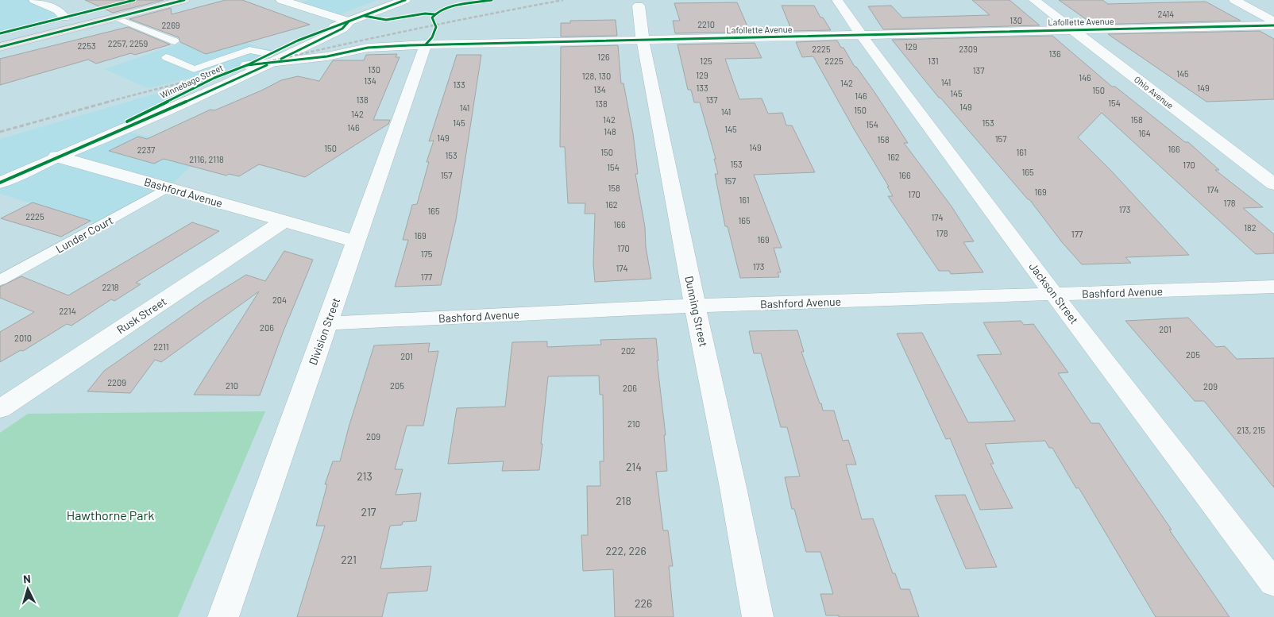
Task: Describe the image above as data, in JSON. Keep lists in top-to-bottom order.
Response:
{
  "streets": {
    "street": [
      "Lafollette Avenue",
      "Winnebago Street",
      "Ohio Avenue",
      "Bashford Avenue",
      "Jackson Street",
      "Dunning Street",
      "Rusk Street",
      "Division Street"
    ],
    "lane": ["Lunder Court"]
  },
  "crossings": [
    ["Lafollette Avenue", "Winnebago Street"],
    ["Lafollette Avenue", "Ohio Avenue"],
    ["Lafollette Avenue", "Jackson Street"],
    ["Lafollette Avenue", "Dunning Street"],
    ["Lafollette Avenue", "Division Street"],
    ["Winnebago Street", "Bashford Avenue"],
    ["Bashford Avenue", "Lunder Court"],
    ["Bashford Avenue", "Jackson Street"],
    ["Bashford Avenue", "Dunning Street"],
    ["Bashford Avenue", "Rusk Street"],
    ["Bashford Avenue", "Division Street"]
  ],
  "parks": ["Hawthorne Park"],
  "house_numbers": [
    "2414",
    "130",
    "2210",
    "2269",
    "2257, 2259",
    "2253",
    "129",
    "2225",
    "2309",
    "136",
    "126",
    "125",
    "2225",
    "131",
    "130",
    "137",
    "145",
    "129",
    "128, 130",
    "146",
    "134",
    "141",
    "142",
    "133",
    "133",
    "149",
    "134",
    "150",
    "145",
    "146",
    "138",
    "137",
    "154",
    "138",
    "149",
    "141",
    "150",
    "141",
    "142",
    "142",
    "158",
    "145",
    "153",
    "154",
    "146",
    "145",
    "148",
    "164",
    "149",
    "157",
    "158",
    "149",
    "150",
    "166",
    "2237",
    "150",
    "161",
    "153",
    "162",
    "2116, 2118",
    "153",
    "170",
    "154",
    "165",
    "157",
    "166",
    "157",
    "158",
    "174",
    "169",
    "170",
    "161",
    "178",
    "162",
    "173",
    "165",
    "2225",
    "174",
    "165",
    "166",
    "182",
    "178",
    "177",
    "169",
    "169",
    "170",
    "175",
    "173",
    "174",
    "177",
    "2218",
    "204",
    "2214",
    "206",
    "201",
    "2010",
    "2211",
    "202",
    "205",
    "201",
    "2209",
    "210",
    "205",
    "209",
    "206",
    "210",
    "213, 215",
    "209",
    "214",
    "213",
    "218",
    "217",
    "222, 226",
    "221",
    "226"
  ],
  "north": "top"
}
